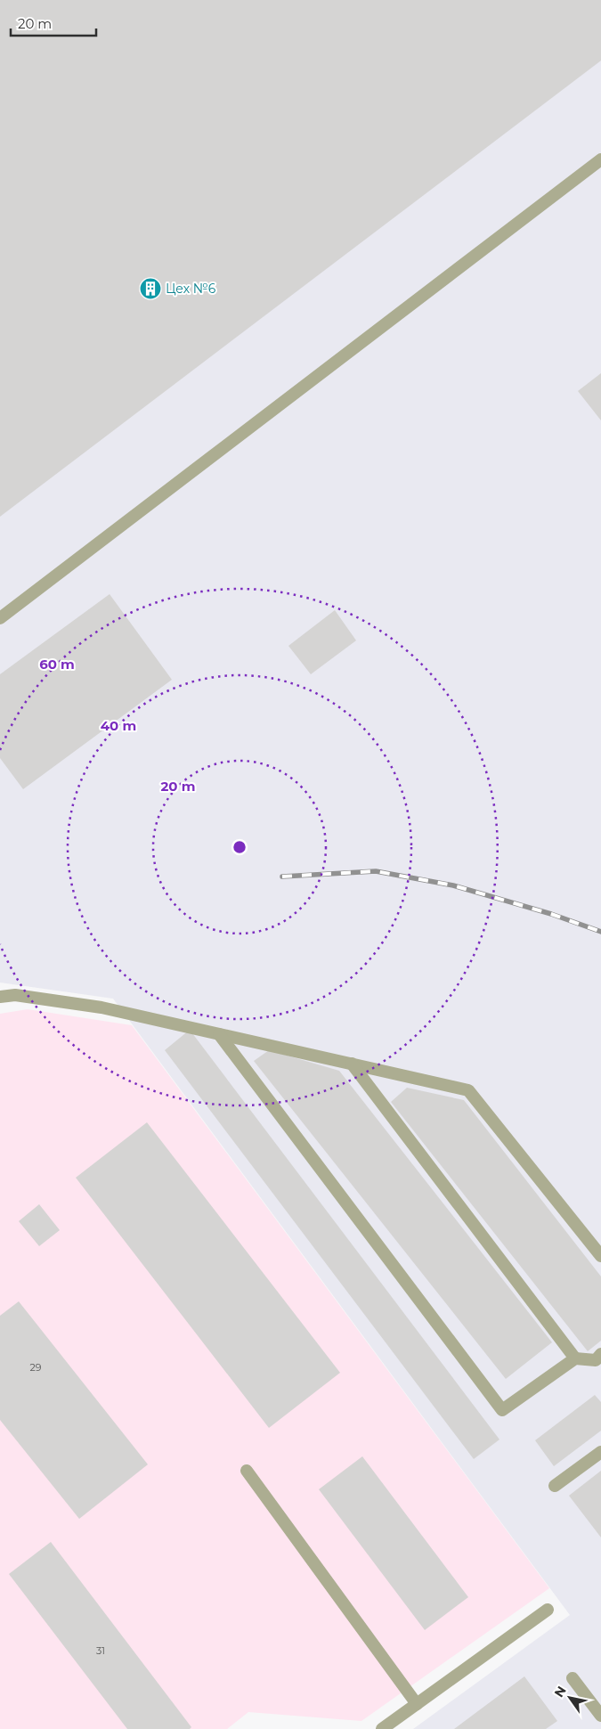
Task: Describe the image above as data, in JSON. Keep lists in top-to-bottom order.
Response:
{
  "places": {
    "building": ["Цех №6"]
  },
  "house_numbers": ["29", "31"],
  "scale_bar": "20 m",
  "north": "top left",
  "rings": ["60 m", "40 m", "20 m"]
}
